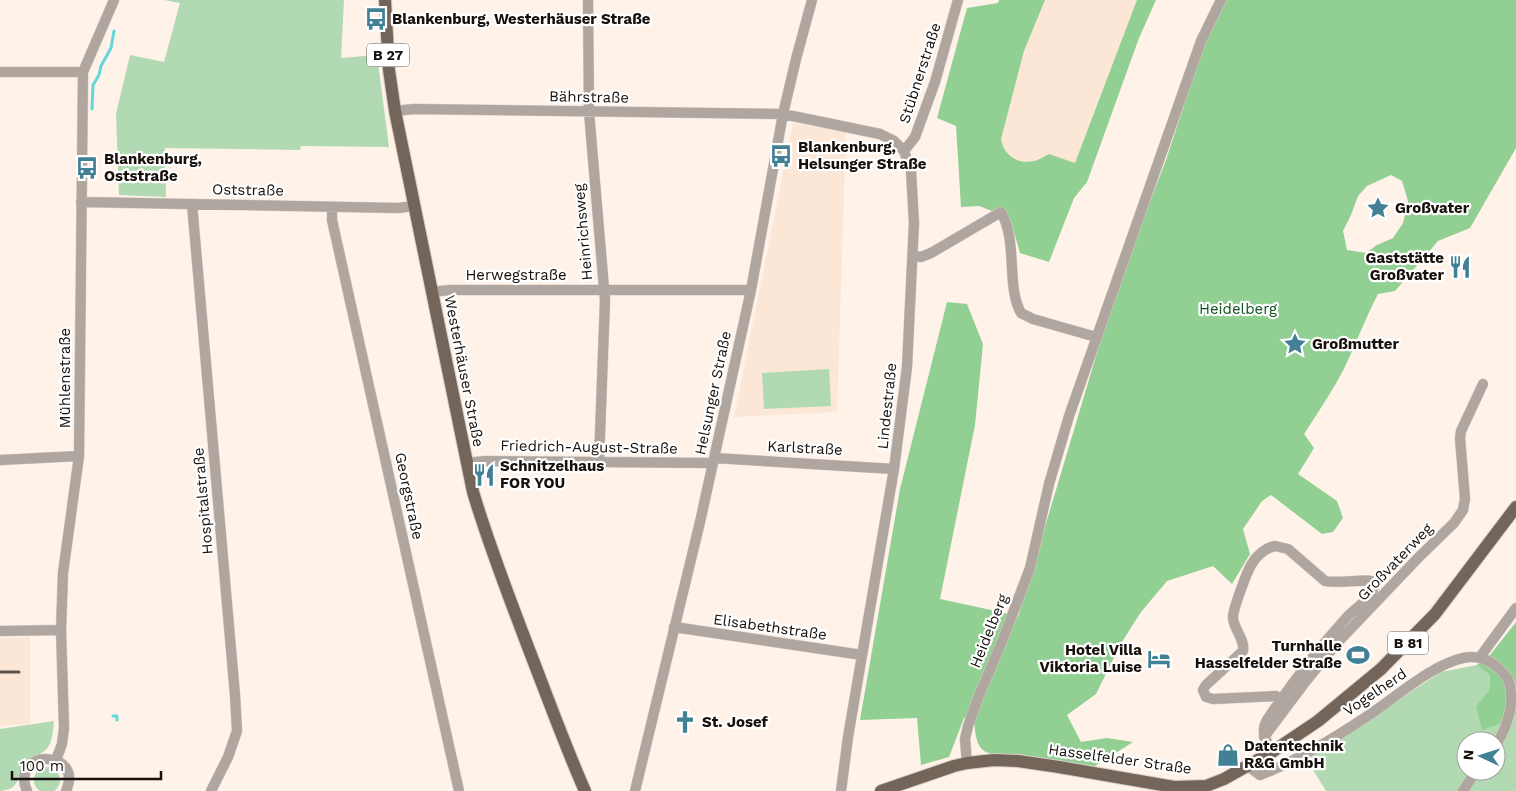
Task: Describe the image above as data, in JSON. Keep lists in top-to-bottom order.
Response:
{
  "streets": {
    "main road": [
      "B 27",
      "Westerhäuser Straße",
      "B 81",
      "Hasselfelder Straße"
    ],
    "street": [
      "Stübnerstraße",
      "Bährstraße",
      "Oststraße",
      "Heinrichsweg",
      "Herwegstraße",
      "Mühlenstraße",
      "Helsunger Straße",
      "Lindestraße",
      "Friedrich-August-Straße",
      "Karlstraße",
      "Georgstraße",
      "Hospitalstraße",
      "Großvaterweg",
      "Elisabethstraße",
      "Heidelberg",
      "Vogelherd"
    ]
  },
  "crossings": [
    ["Stübnerstraße", "Lindestraße"],
    ["Bährstraße", "Heinrichsweg"],
    ["Bährstraße", "Westerhäuser Straße"],
    ["Bährstraße", "Helsunger Straße"],
    ["Oststraße", "Westerhäuser Straße"],
    ["Oststraße", "Mühlenstraße"],
    ["Oststraße", "Georgstraße"],
    ["Oststraße", "Hospitalstraße"],
    ["Heinrichsweg", "Herwegstraße"],
    ["Heinrichsweg", "Friedrich-August-Straße"],
    ["Herwegstraße", "Westerhäuser Straße"],
    ["Herwegstraße", "Helsunger Straße"],
    ["Westerhäuser Straße", "Friedrich-August-Straße"],
    ["Helsunger Straße", "Friedrich-August-Straße"],
    ["Helsunger Straße", "Karlstraße"],
    ["Helsunger Straße", "Elisabethstraße"],
    ["Lindestraße", "Karlstraße"],
    ["Lindestraße", "Elisabethstraße"],
    ["Friedrich-August-Straße", "Karlstraße"],
    ["Heidelberg", "Hasselfelder Straße"],
    ["Vogelherd", "Hasselfelder Straße"]
  ],
  "parks": ["Heidelberg"],
  "places": {
    "bus stop": ["Blankenburg, Westerhäuser Straße", "Blankenburg, Helsunger Straße", "Blankenburg, Oststraße"],
    "place": ["Großvater", "Großmutter"],
    "restaurant": ["Gaststätte Großvater", "Schnitzelhaus FOR YOU"],
    "sports": ["Turnhalle Hasselfelder Straße"],
    "hotel": ["Hotel Villa Viktoria Luise"],
    "church": ["St. Josef"],
    "shop": ["Datentechnik R&G GmbH"]
  },
  "scale_bar": "100 m",
  "north": "left"
}
